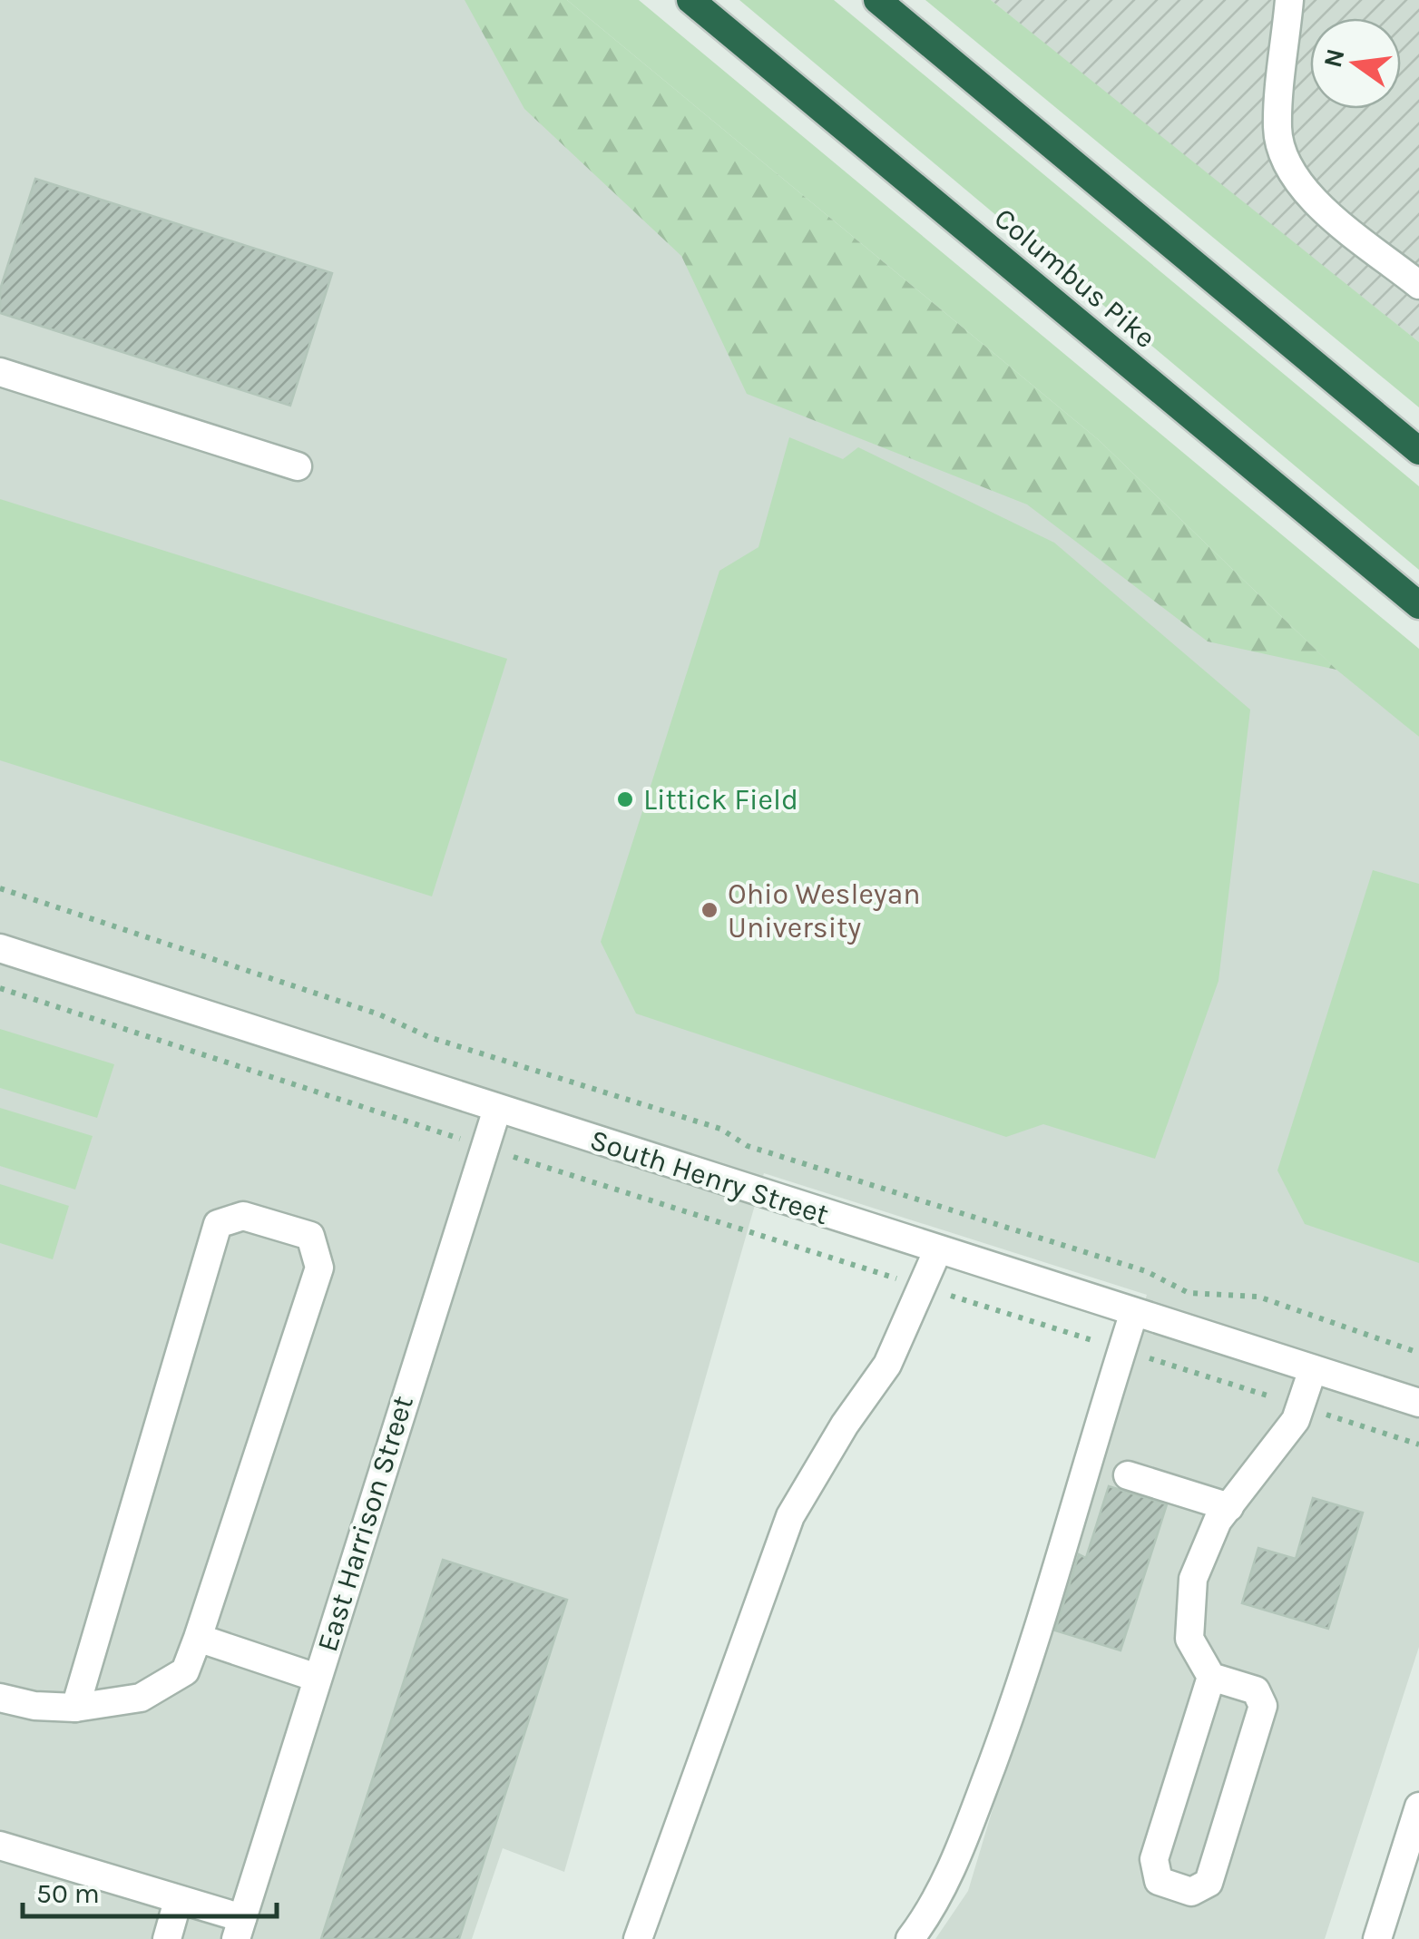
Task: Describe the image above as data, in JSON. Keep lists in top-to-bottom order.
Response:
{
  "streets": {
    "highway": ["Columbus Pike"],
    "street": ["South Henry Street", "East Harrison Street"]
  },
  "crossings": [
    ["South Henry Street", "East Harrison Street"]
  ],
  "places": ["Littick Field", "Ohio Wesleyan University"],
  "scale_bar": "50 m",
  "north": "left"
}
